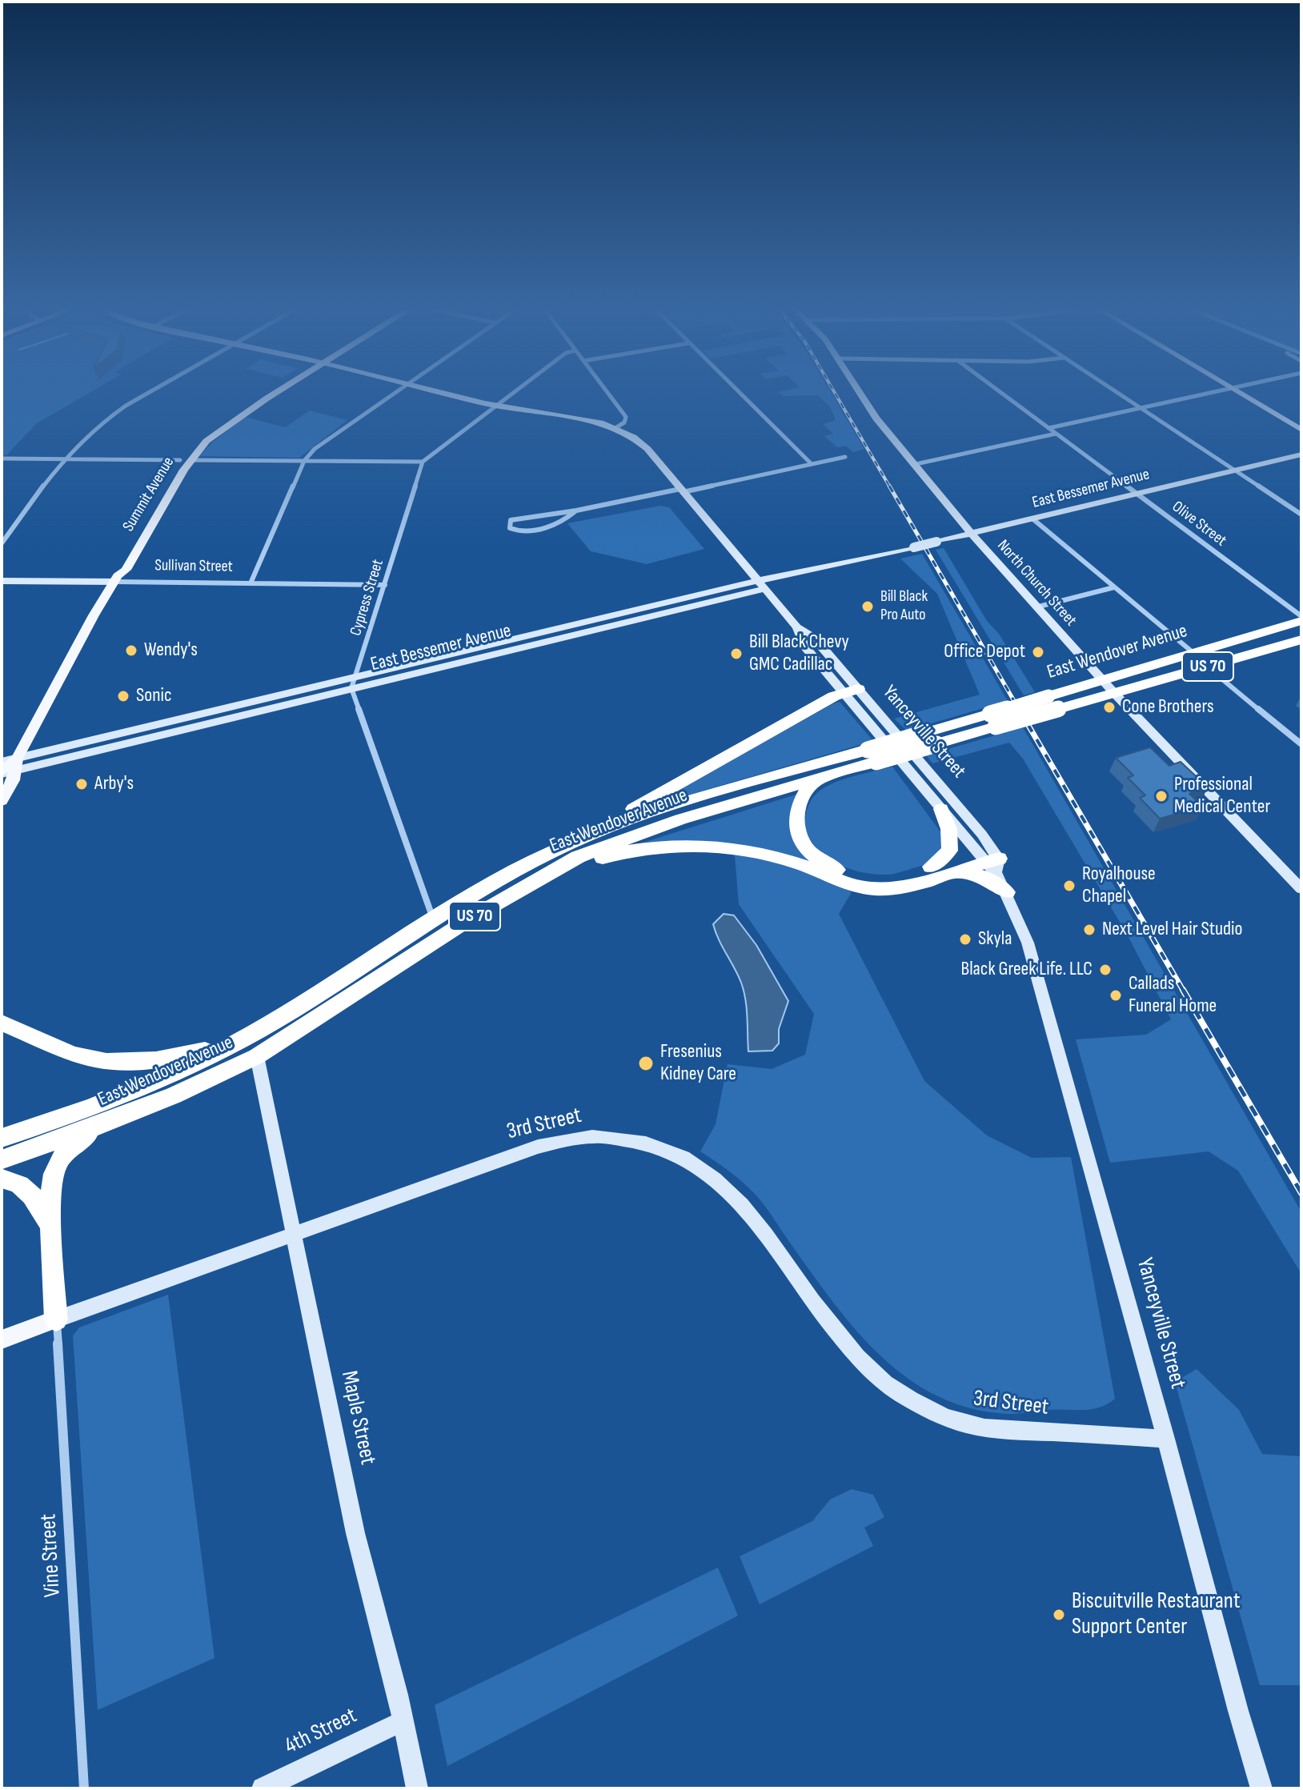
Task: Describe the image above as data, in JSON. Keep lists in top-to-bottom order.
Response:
{
  "streets": {
    "highway": ["East Wendover Avenue", "US 70"],
    "main road": [
      "East Bessemer Avenue",
      "Summit Avenue",
      "Sullivan Street",
      "North Church Street",
      "Yanceyville Street",
      "3rd Street",
      "Maple Street",
      "4th Street"
    ],
    "street": ["Olive Street", "Cypress Street", "Vine Street"]
  },
  "crossings": [
    ["East Bessemer Avenue", "Summit Avenue"],
    ["East Bessemer Avenue", "Olive Street"],
    ["East Bessemer Avenue", "North Church Street"],
    ["East Bessemer Avenue", "Cypress Street"],
    ["East Bessemer Avenue", "Yanceyville Street"],
    ["Summit Avenue", "Sullivan Street"],
    ["Olive Street", "East Wendover Avenue"],
    ["Sullivan Street", "Cypress Street"],
    ["North Church Street", "East Wendover Avenue"],
    ["East Wendover Avenue", "Maple Street"],
    ["Yanceyville Street", "3rd Street"],
    ["3rd Street", "Maple Street"],
    ["3rd Street", "Vine Street"],
    ["Maple Street", "4th Street"]
  ],
  "places": [
    "Bill Black Pro Auto",
    "Wendy's",
    "Office Depot",
    "Bill Black Chevy GMC Cadillac",
    "Sonic",
    "Cone Brothers",
    "Arby's",
    "Professional Medical Center",
    "Royalhouse Chapel",
    "Next Level Hair Studio",
    "Skyla",
    "Black Greek Life. LLC",
    "Callads Funeral Home",
    "Fresenius Kidney Care",
    "Biscuitville Restaurant Support Center"
  ]
}
